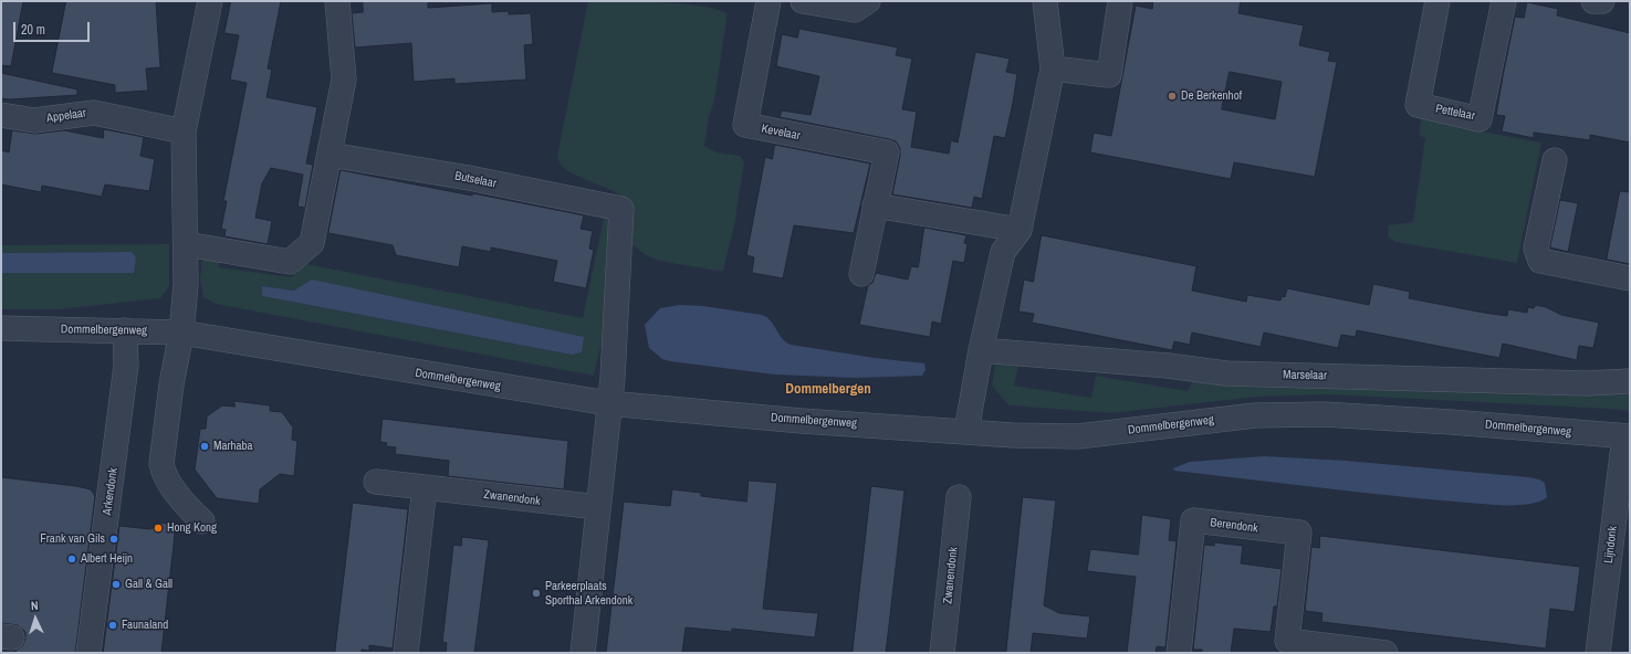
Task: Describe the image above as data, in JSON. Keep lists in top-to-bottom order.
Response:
{
  "streets": {
    "street": [
      "Pettelaar",
      "Appelaar",
      "Kevelaar",
      "Butselaar",
      "Dommelbergenweg",
      "Marselaar",
      "Arkendonk",
      "Zwanendonk",
      "Berendonk",
      "Lijndonk"
    ]
  },
  "crossings": [
    ["Butselaar", "Dommelbergenweg"],
    ["Dommelbergenweg", "Arkendonk"],
    ["Dommelbergenweg", "Lijndonk"]
  ],
  "districts": ["Dommelbergen"],
  "places": [
    "De Berkenhof",
    "Marhaba",
    "Hong Kong",
    "Frank van Gils",
    "Albert Heijn",
    "Gall & Gall",
    "Parkeerplaats Sporthal Arkendonk",
    "Faunaland"
  ],
  "scale_bar": "20 m",
  "north": "top"
}
